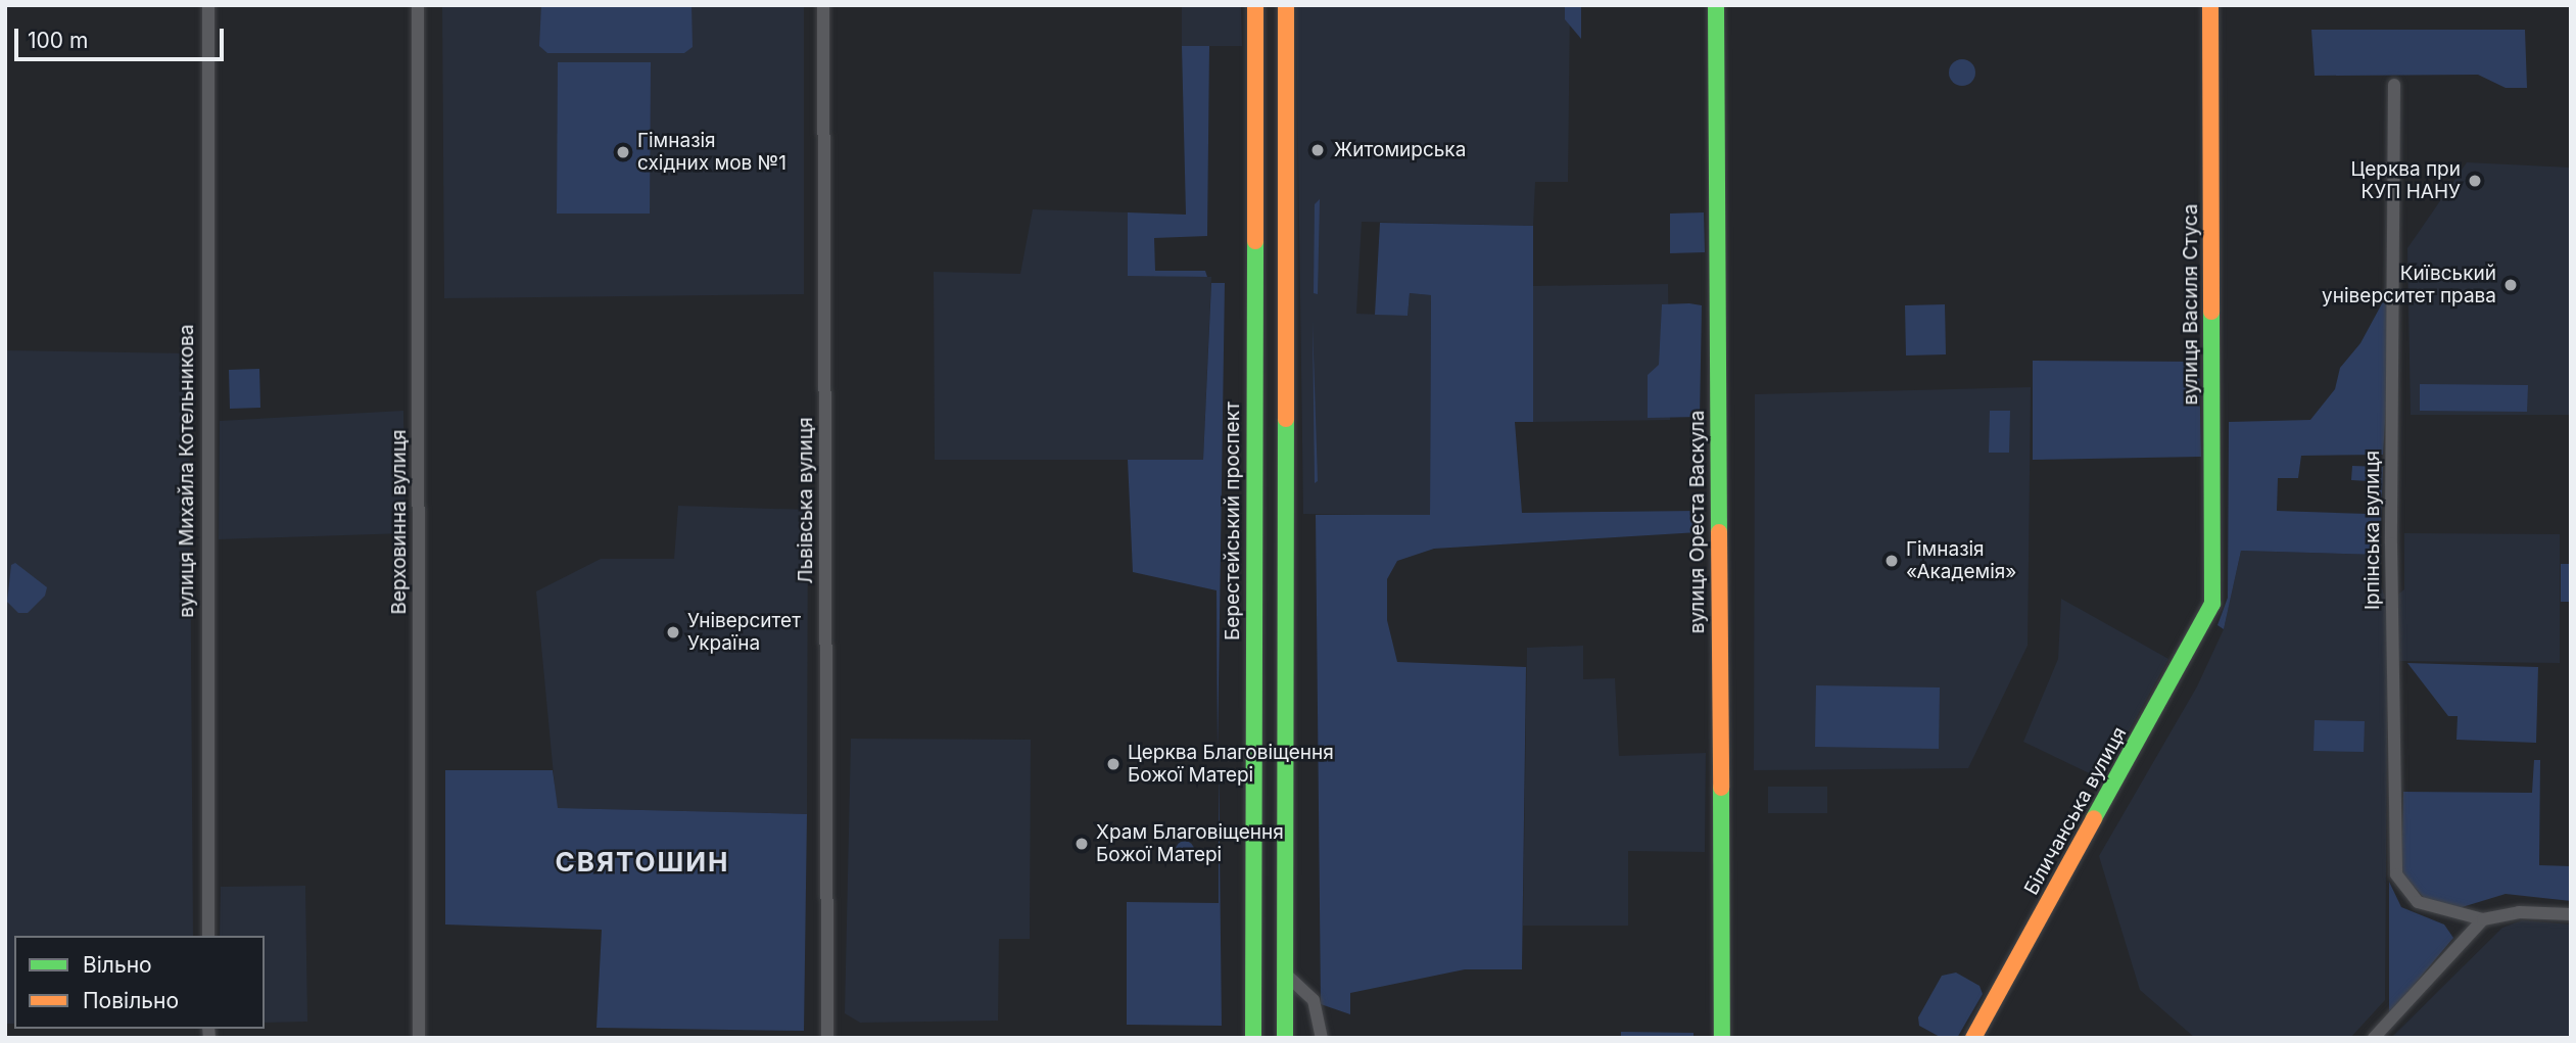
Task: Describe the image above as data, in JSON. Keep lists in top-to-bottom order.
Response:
{
  "streets": {
    "street": [
      "вулиця Василя Стуса",
      "вулиця Михайла Котельникова",
      "Львівська вулиця",
      "Берестейський проспект",
      "Верховинна вулиця",
      "вулиця Ореста Васкула",
      "Ірпінська вулиця",
      "Біличанська вулиця"
    ]
  },
  "crossings": [
    ["вулиця Василя Стуса", "Біличанська вулиця"]
  ],
  "districts": ["СВЯТОШИН"],
  "places": [
    "Житомирська",
    "Гімназія східних мов №1",
    "Церква при КУП НАНУ",
    "Київський університет права",
    "Гімназія «Академія»",
    "Університет Україна",
    "Церква Благовіщення Божої Матері",
    "Храм Благовіщення Божої Матері"
  ],
  "legend": ["Вільно", "Повільно"],
  "scale_bar": "100 m"
}
